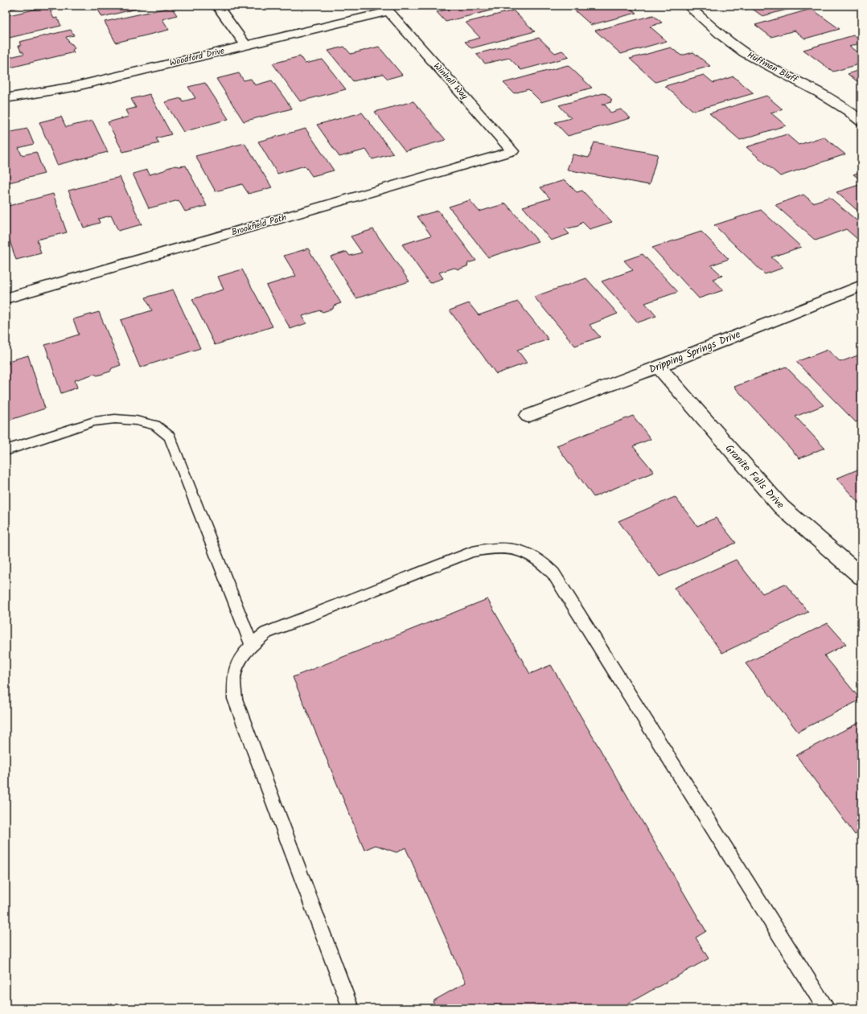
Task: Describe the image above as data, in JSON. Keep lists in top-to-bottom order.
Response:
{
  "streets": {
    "street": [
      "Woodford Drive",
      "Huffman Bluff",
      "Winhall Way",
      "Brookfield Path",
      "Dripping Springs Drive",
      "Granite Falls Drive"
    ]
  },
  "crossings": [
    ["Woodford Drive", "Winhall Way"],
    ["Winhall Way", "Brookfield Path"],
    ["Dripping Springs Drive", "Granite Falls Drive"]
  ]
}
